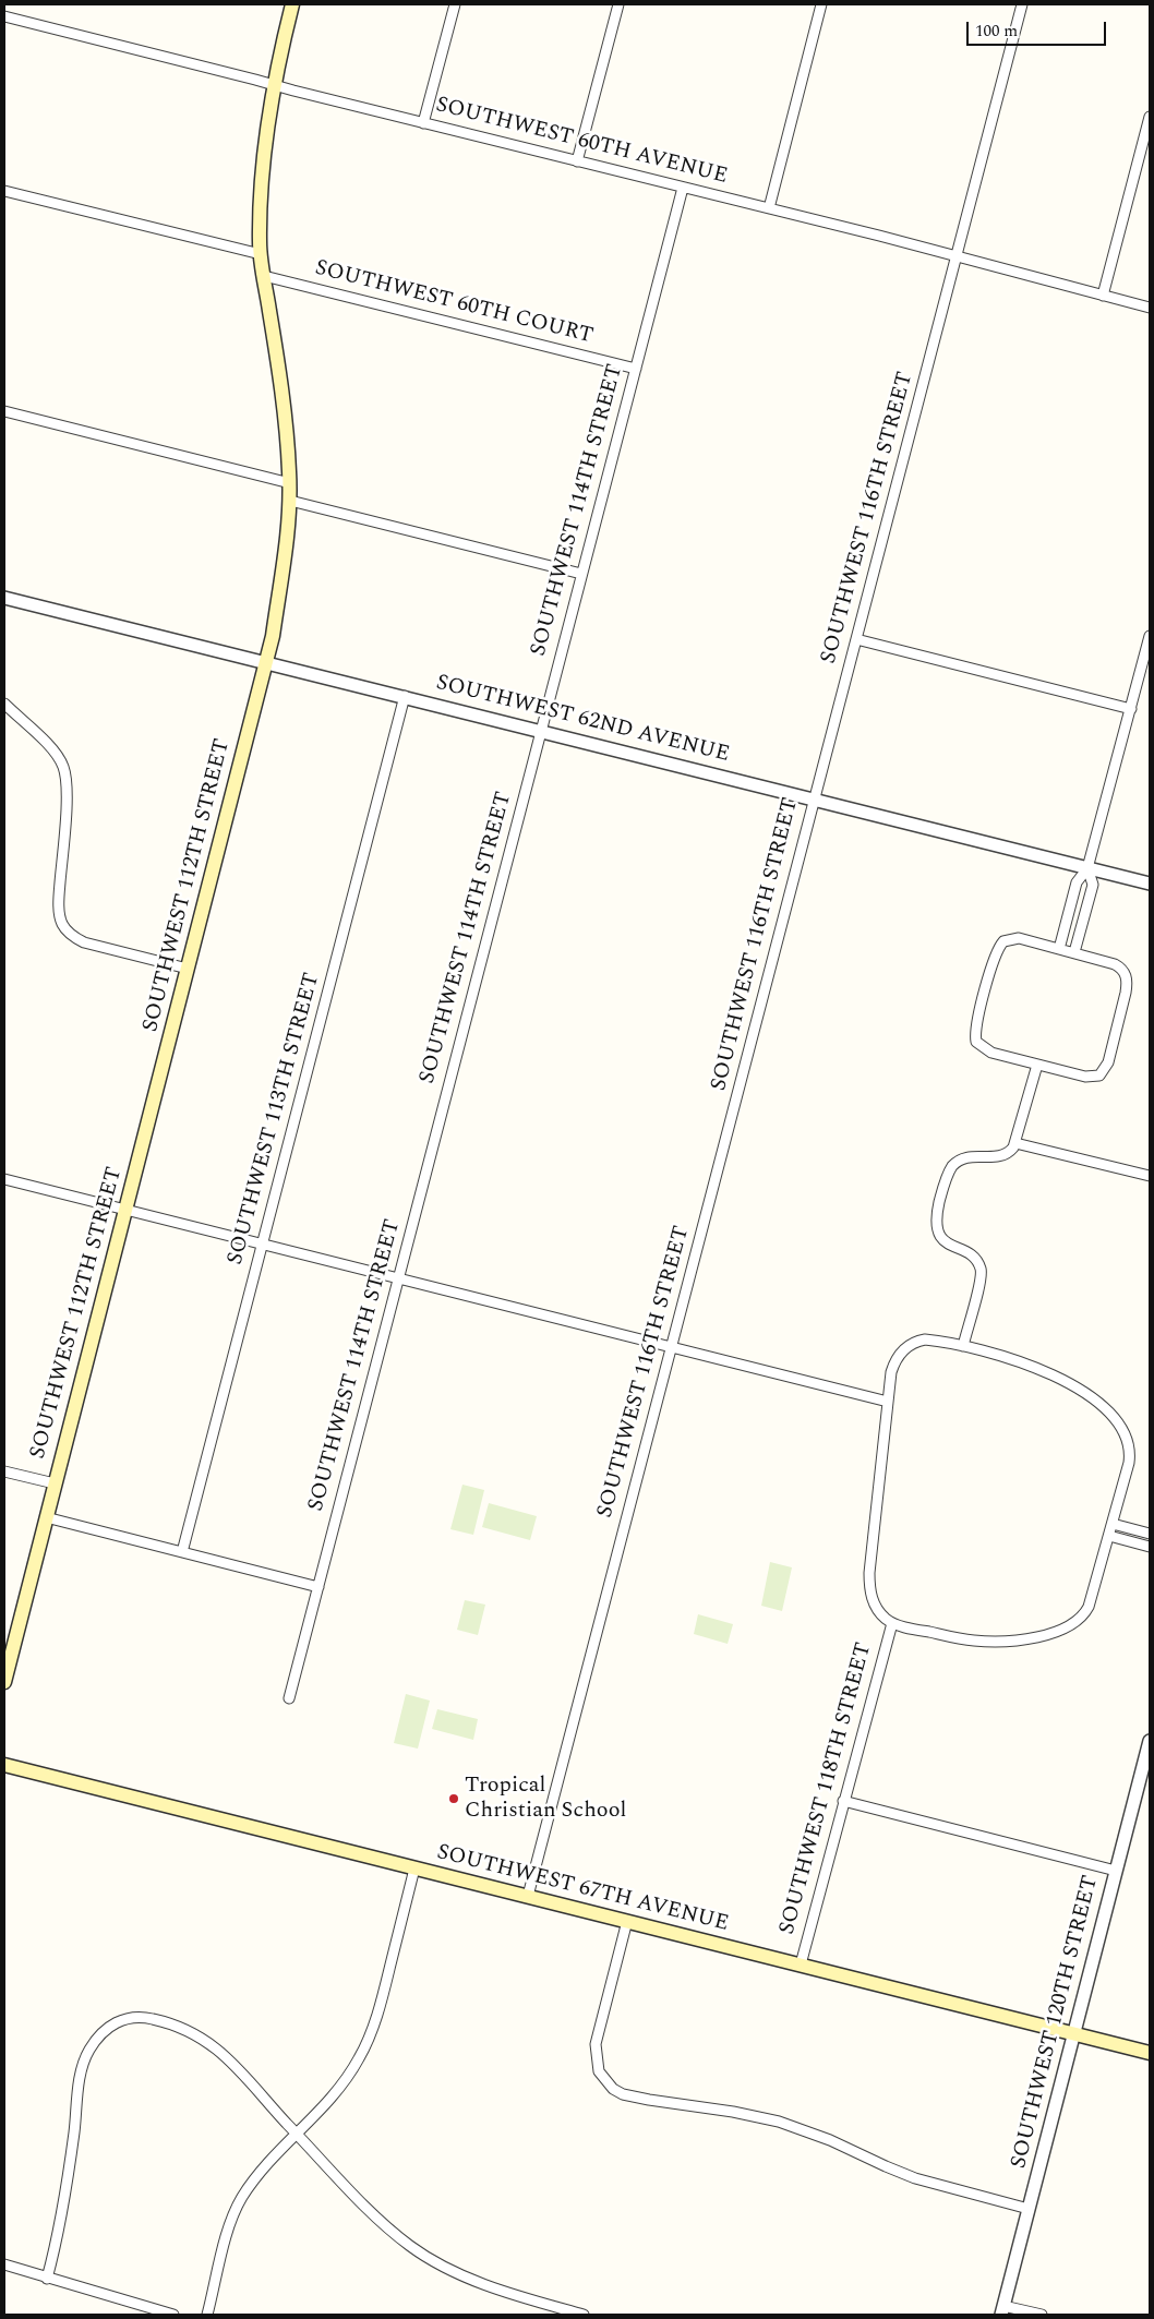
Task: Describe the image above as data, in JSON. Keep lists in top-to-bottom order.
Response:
{
  "streets": {
    "main road": ["SOUTHWEST 112TH STREET", "SOUTHWEST 67TH AVENUE"],
    "street": [
      "SOUTHWEST 60TH AVENUE",
      "SOUTHWEST 60TH COURT",
      "SOUTHWEST 114TH STREET",
      "SOUTHWEST 116TH STREET",
      "SOUTHWEST 62ND AVENUE",
      "SOUTHWEST 113TH STREET",
      "SOUTHWEST 118TH STREET",
      "SOUTHWEST 120TH STREET"
    ]
  },
  "crossings": [
    ["SOUTHWEST 60TH AVENUE", "SOUTHWEST 114TH STREET"],
    ["SOUTHWEST 60TH AVENUE", "SOUTHWEST 116TH STREET"],
    ["SOUTHWEST 60TH AVENUE", "SOUTHWEST 112TH STREET"],
    ["SOUTHWEST 60TH COURT", "SOUTHWEST 114TH STREET"],
    ["SOUTHWEST 60TH COURT", "SOUTHWEST 112TH STREET"],
    ["SOUTHWEST 114TH STREET", "SOUTHWEST 62ND AVENUE"],
    ["SOUTHWEST 116TH STREET", "SOUTHWEST 62ND AVENUE"],
    ["SOUTHWEST 116TH STREET", "SOUTHWEST 67TH AVENUE"],
    ["SOUTHWEST 62ND AVENUE", "SOUTHWEST 112TH STREET"],
    ["SOUTHWEST 62ND AVENUE", "SOUTHWEST 113TH STREET"],
    ["SOUTHWEST 118TH STREET", "SOUTHWEST 67TH AVENUE"],
    ["SOUTHWEST 67TH AVENUE", "SOUTHWEST 120TH STREET"]
  ],
  "places": ["Tropical Christian School"],
  "scale_bar": "100 m"
}
